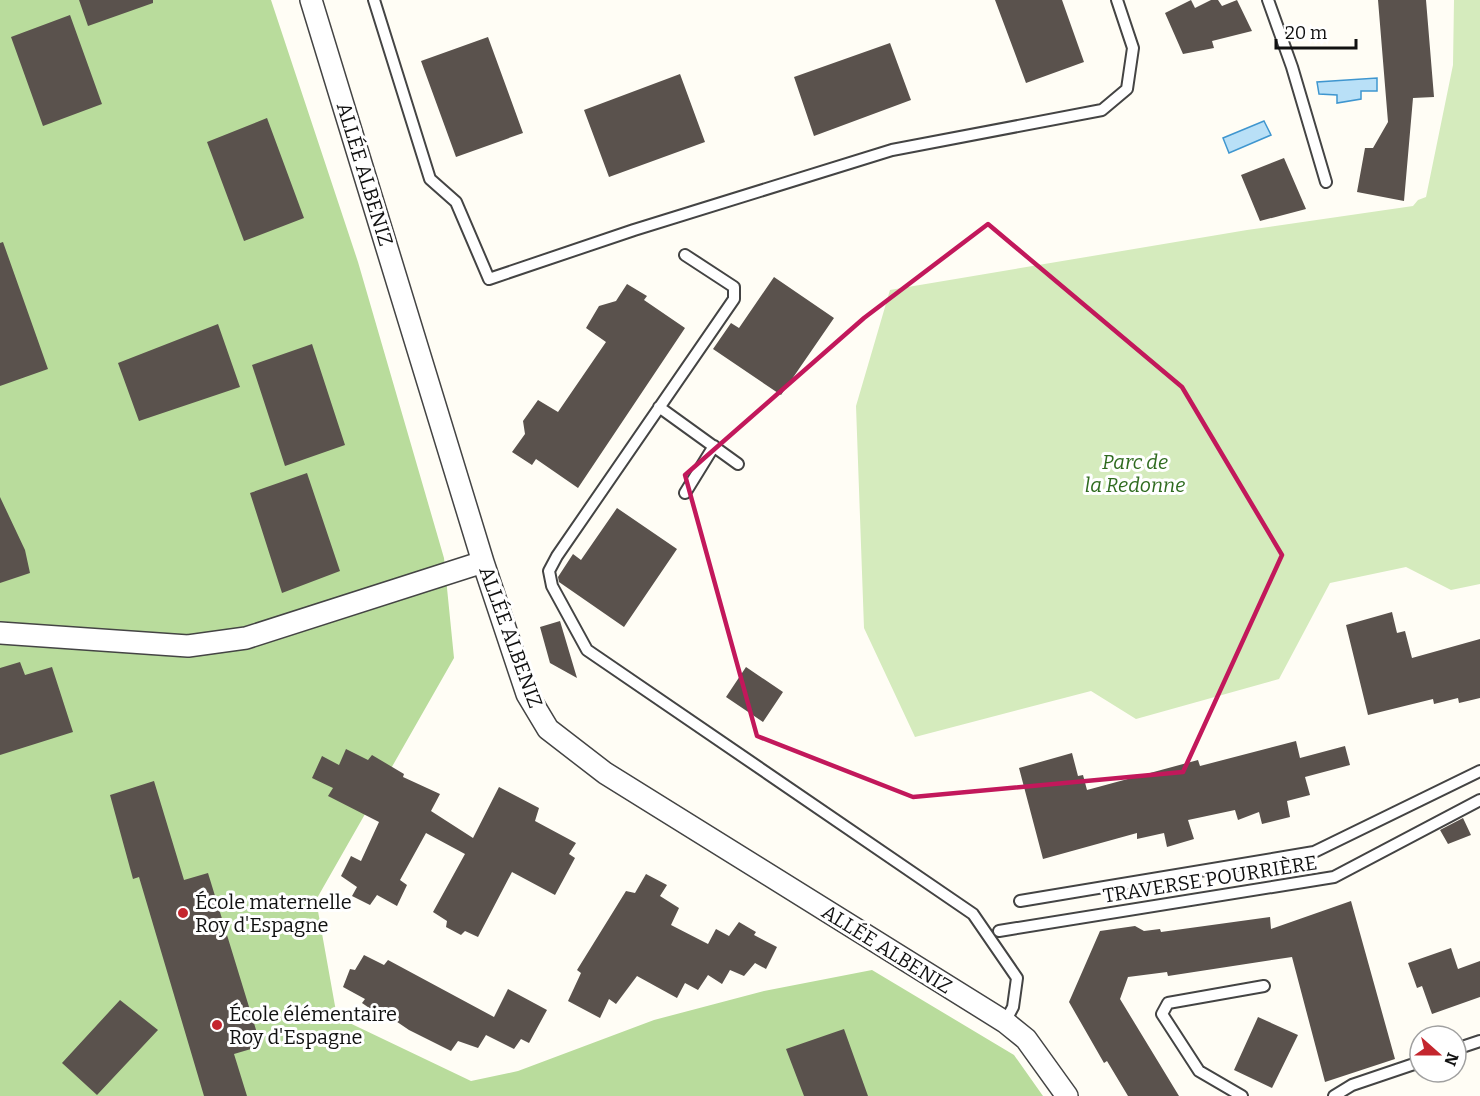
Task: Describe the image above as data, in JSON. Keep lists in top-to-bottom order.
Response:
{
  "streets": {
    "street": ["ALLÉE ALBENIZ"],
    "lane": ["TRAVERSE POURRIÈRE"]
  },
  "parks": ["Parc de la Redonne"],
  "places": ["École maternelle Roy d'Espagne", "École élémentaire Roy d'Espagne"],
  "scale_bar": "20 m",
  "north": "right"
}
